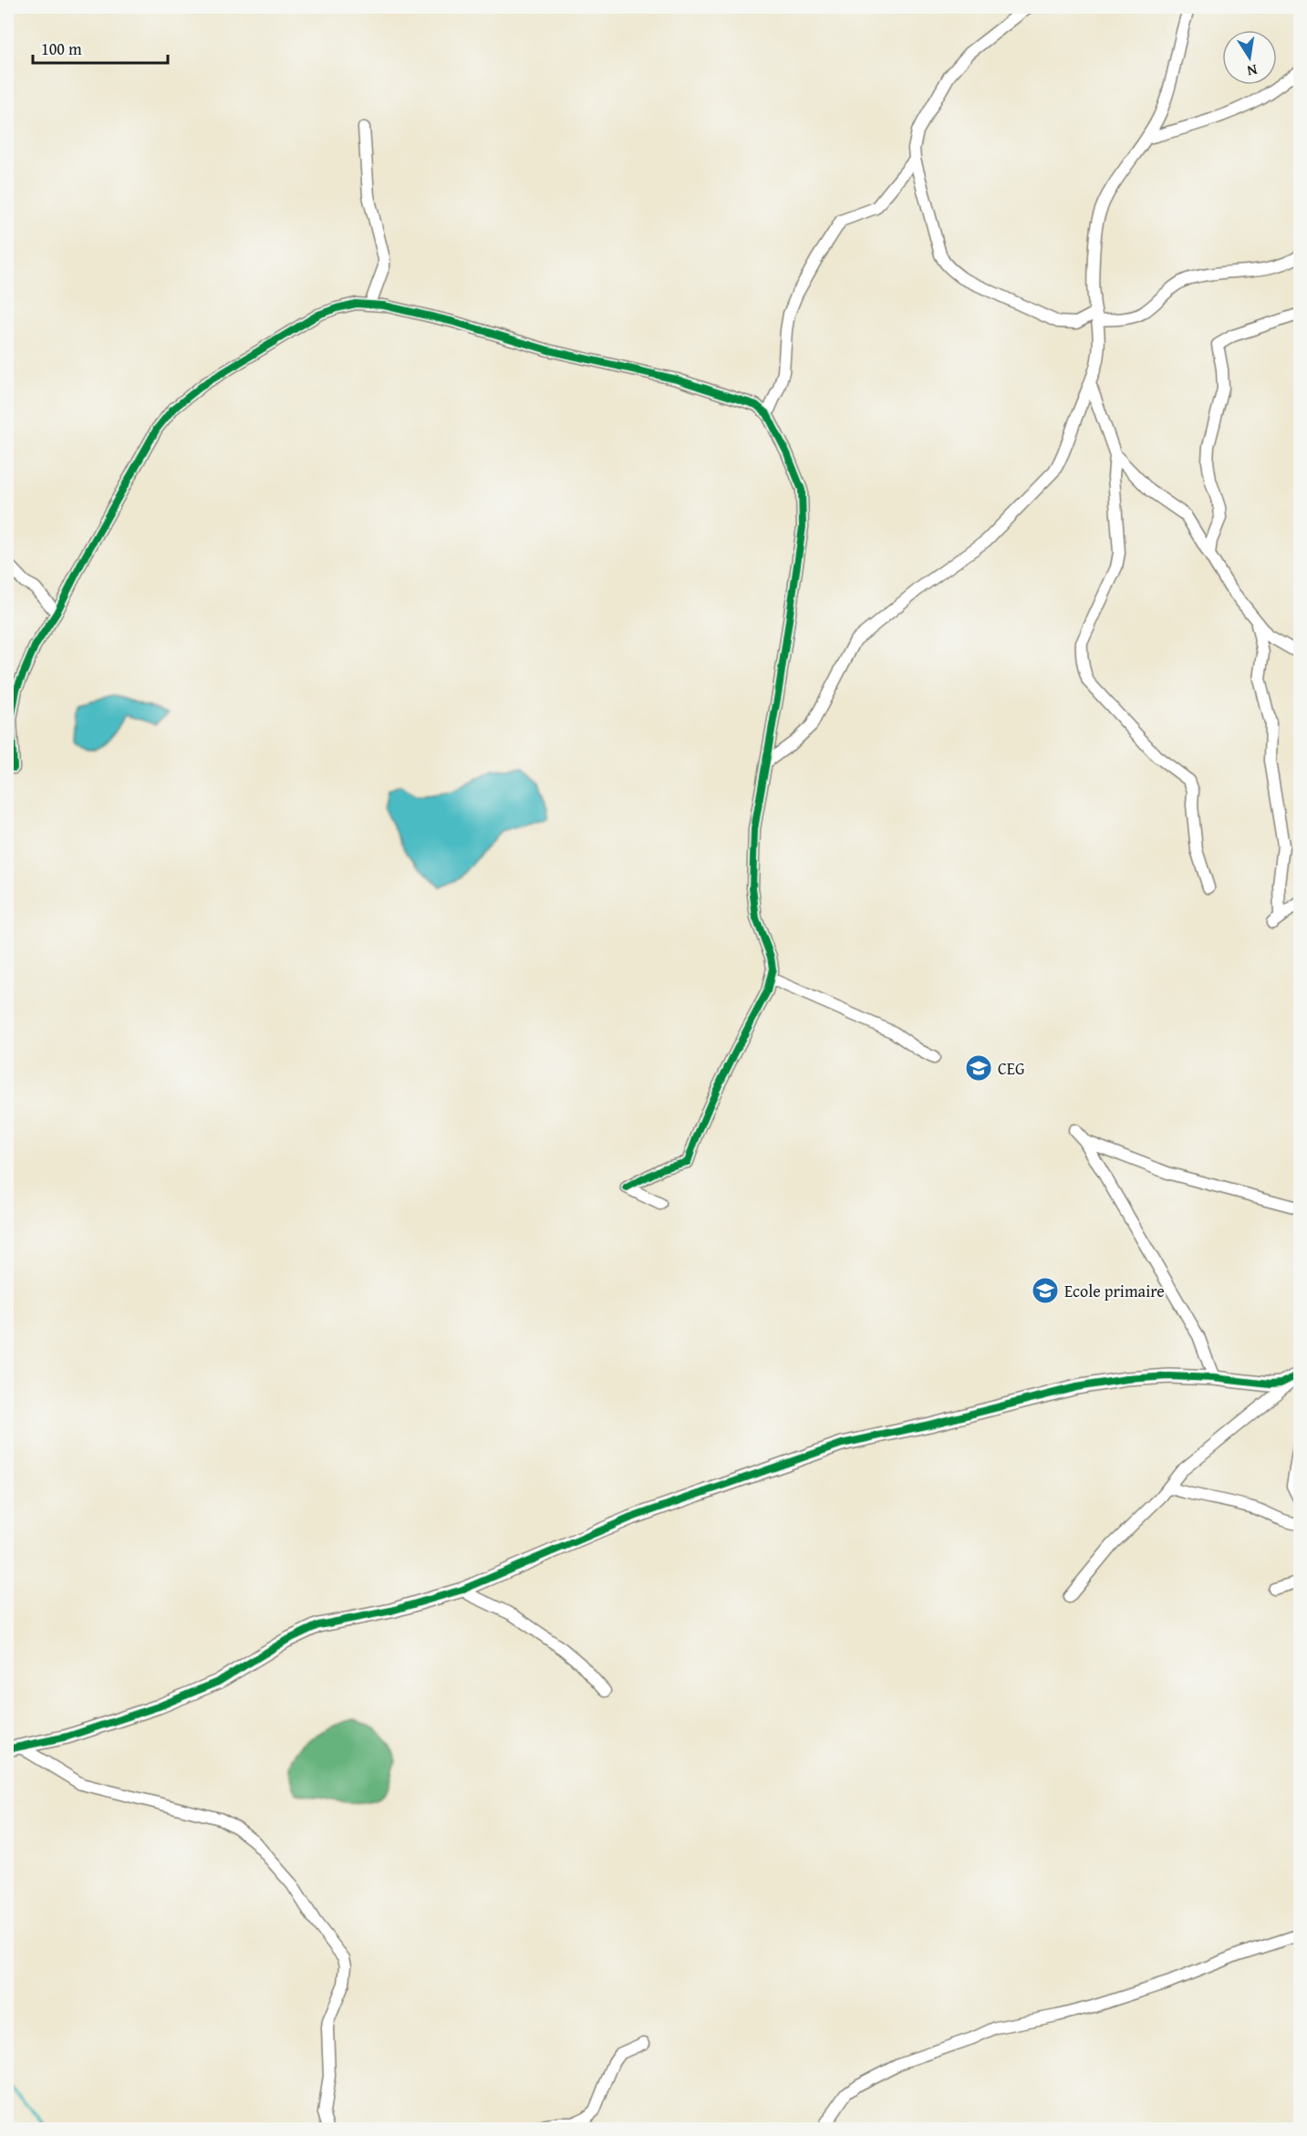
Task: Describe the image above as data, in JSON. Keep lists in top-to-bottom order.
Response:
{
  "places": {
    "school or university": ["CEG", "Ecole primaire"]
  },
  "scale_bar": "100 m",
  "north": "bottom"
}
